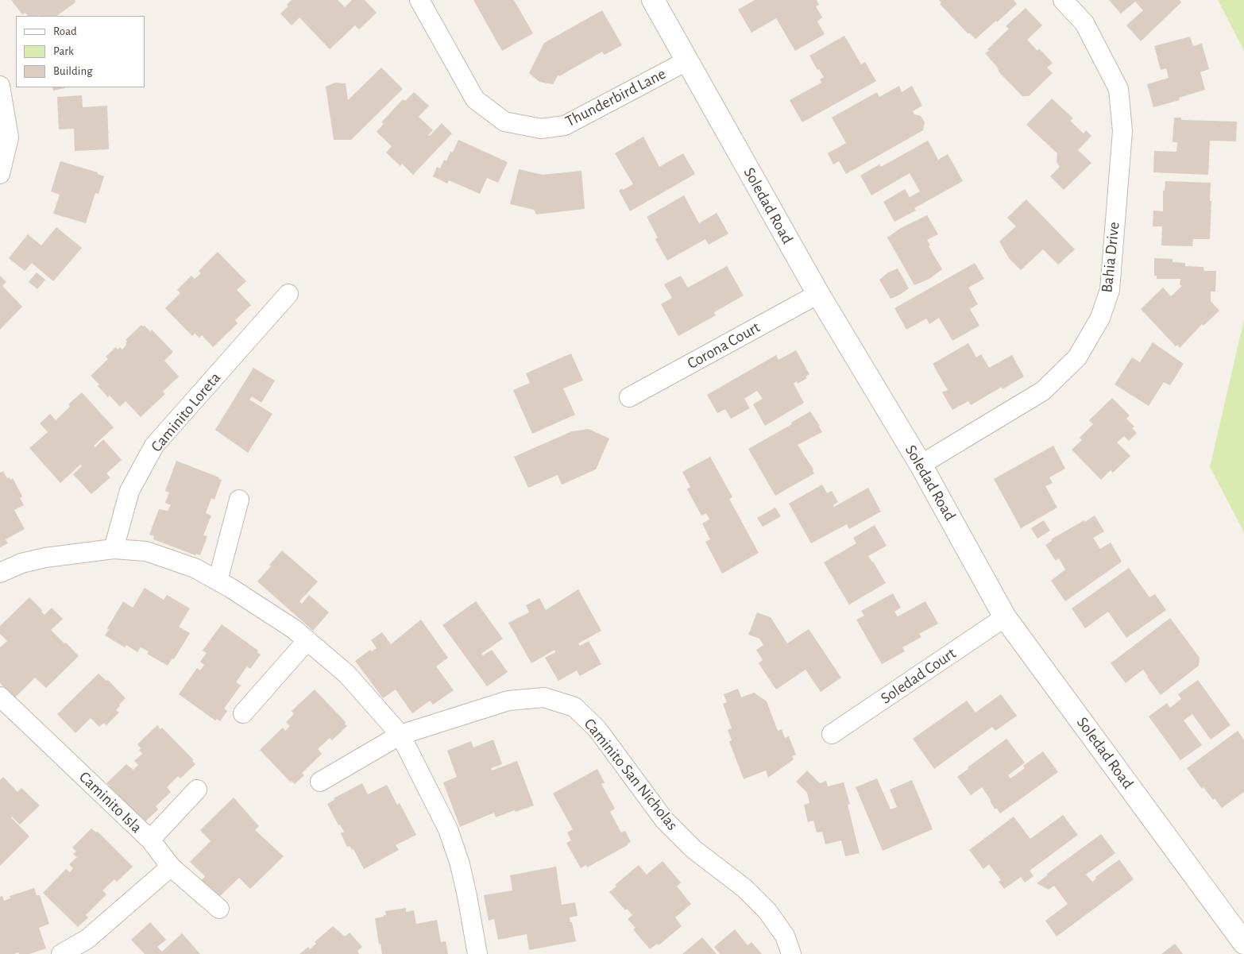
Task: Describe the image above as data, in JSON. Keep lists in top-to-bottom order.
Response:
{
  "streets": {
    "street": [
      "Thunderbird Lane",
      "Soledad Road",
      "Bahia Drive",
      "Corona Court",
      "Caminito Loreta",
      "Soledad Court",
      "Caminito San Nicholas",
      "Caminito Isla"
    ]
  },
  "crossings": [
    ["Thunderbird Lane", "Soledad Road"],
    ["Soledad Road", "Bahia Drive"],
    ["Soledad Road", "Corona Court"],
    ["Soledad Road", "Soledad Court"]
  ],
  "legend": ["Road", "Park", "Building"]
}
